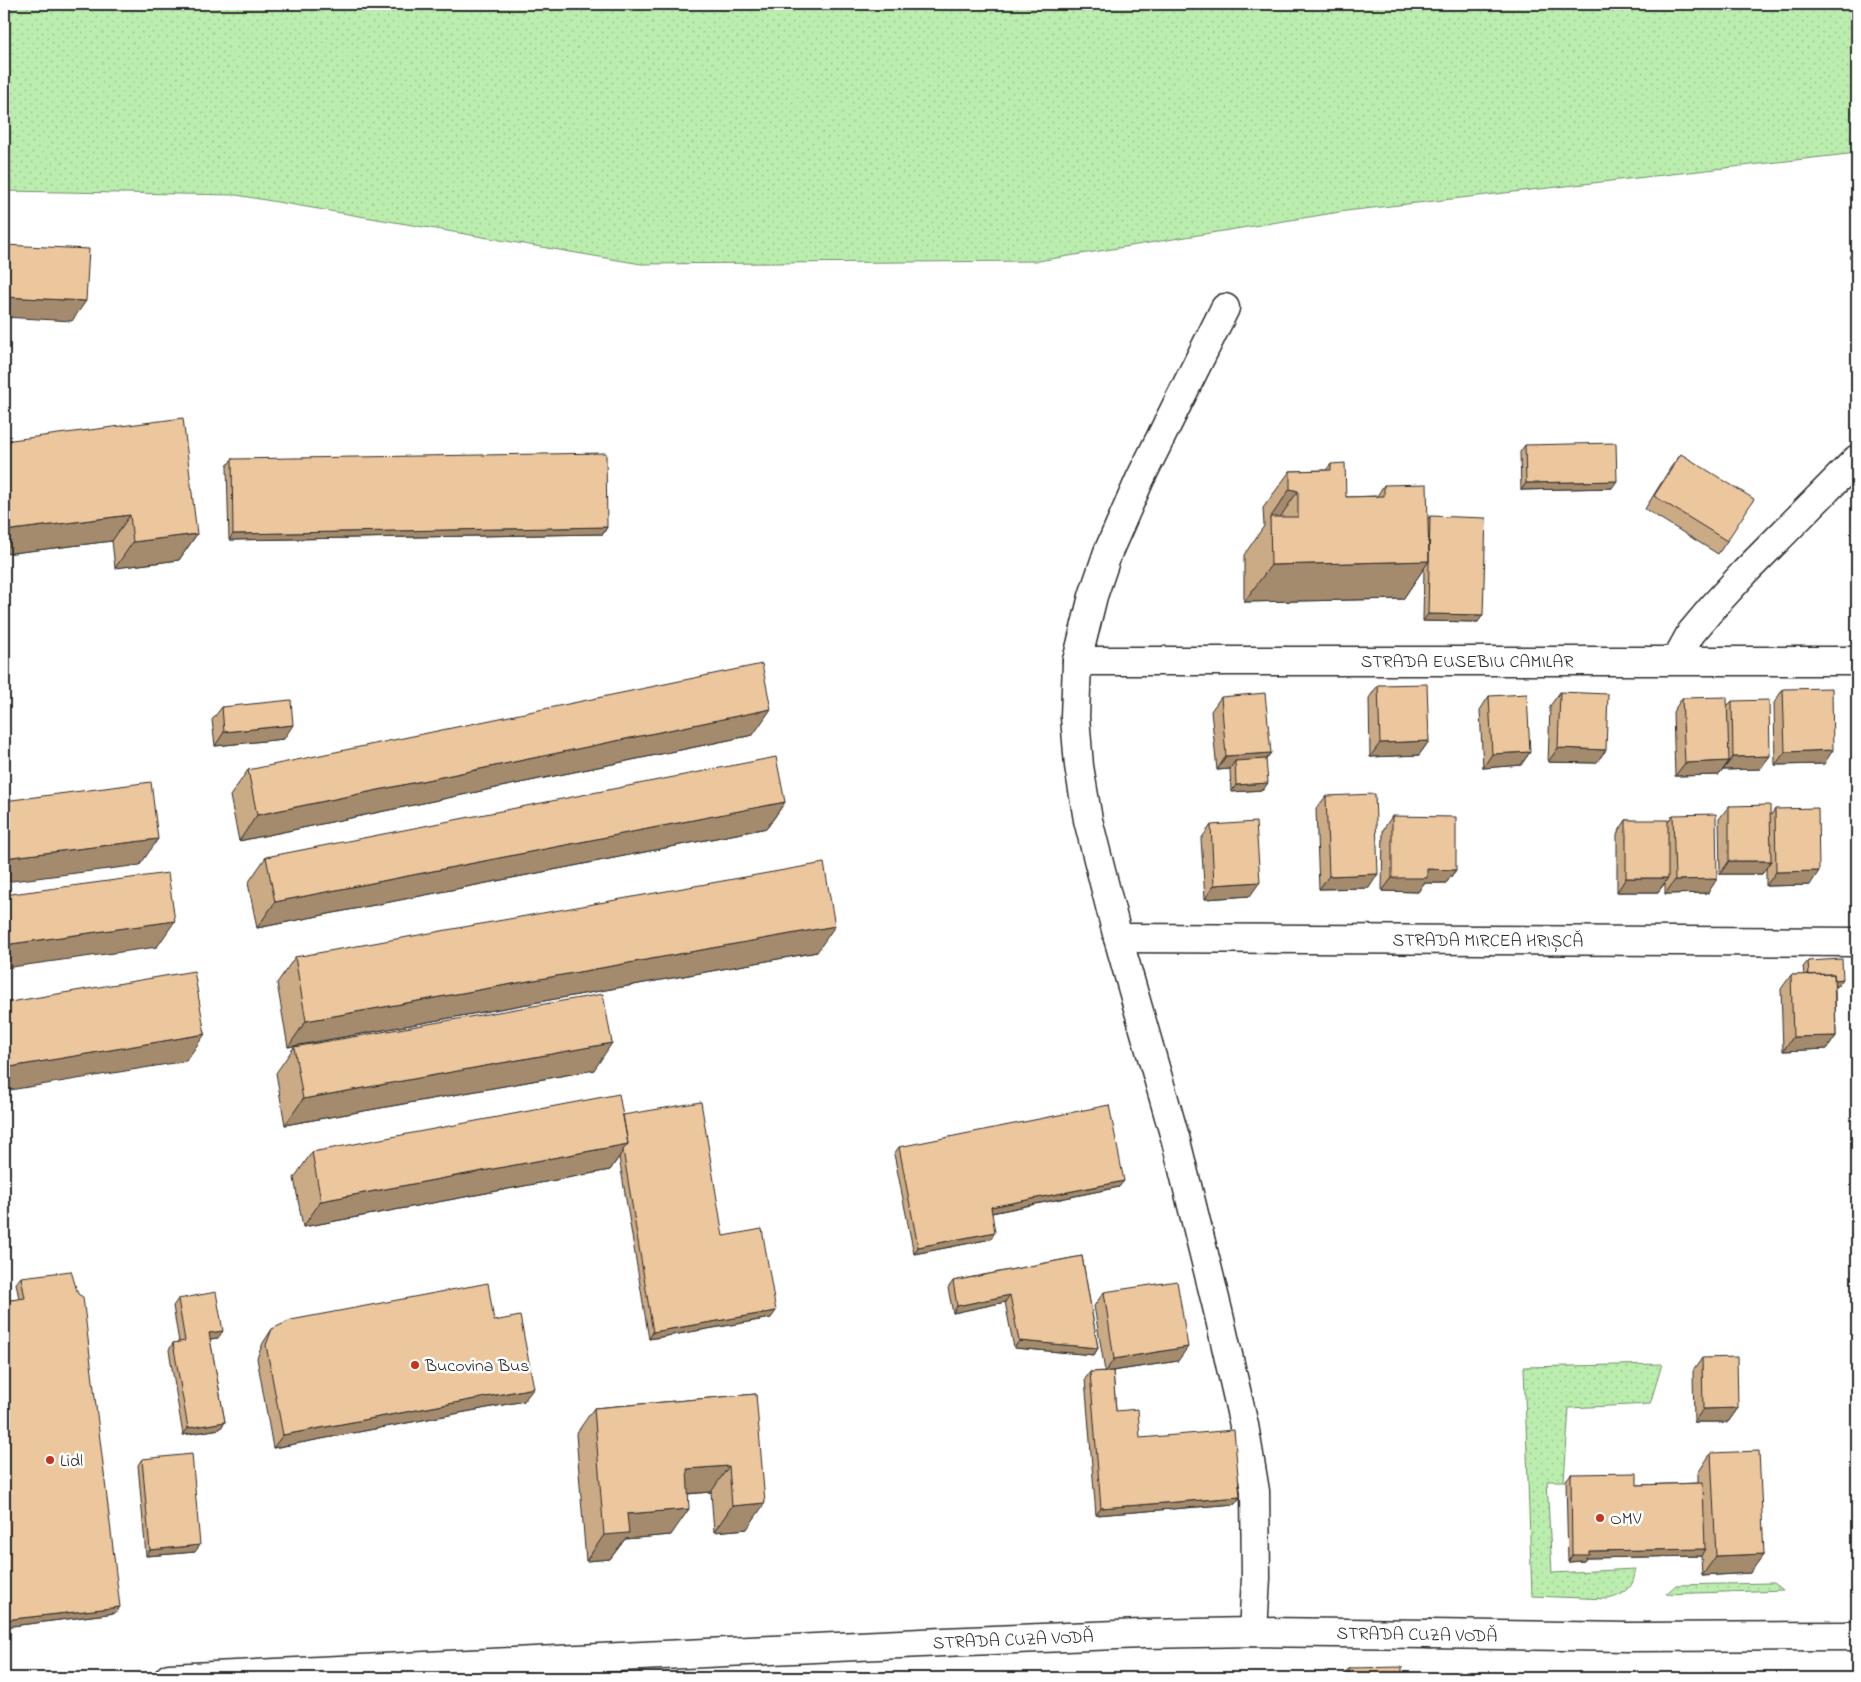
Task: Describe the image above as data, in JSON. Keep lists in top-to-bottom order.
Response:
{
  "streets": {
    "main road": ["STRADA EUSEBIU CAMILAR", "STRADA MIRCEA HRIȘCĂ", "STRADA CUZA VODĂ"]
  },
  "places": ["Bucovina Bus", "Lidl", "OMV"]
}
